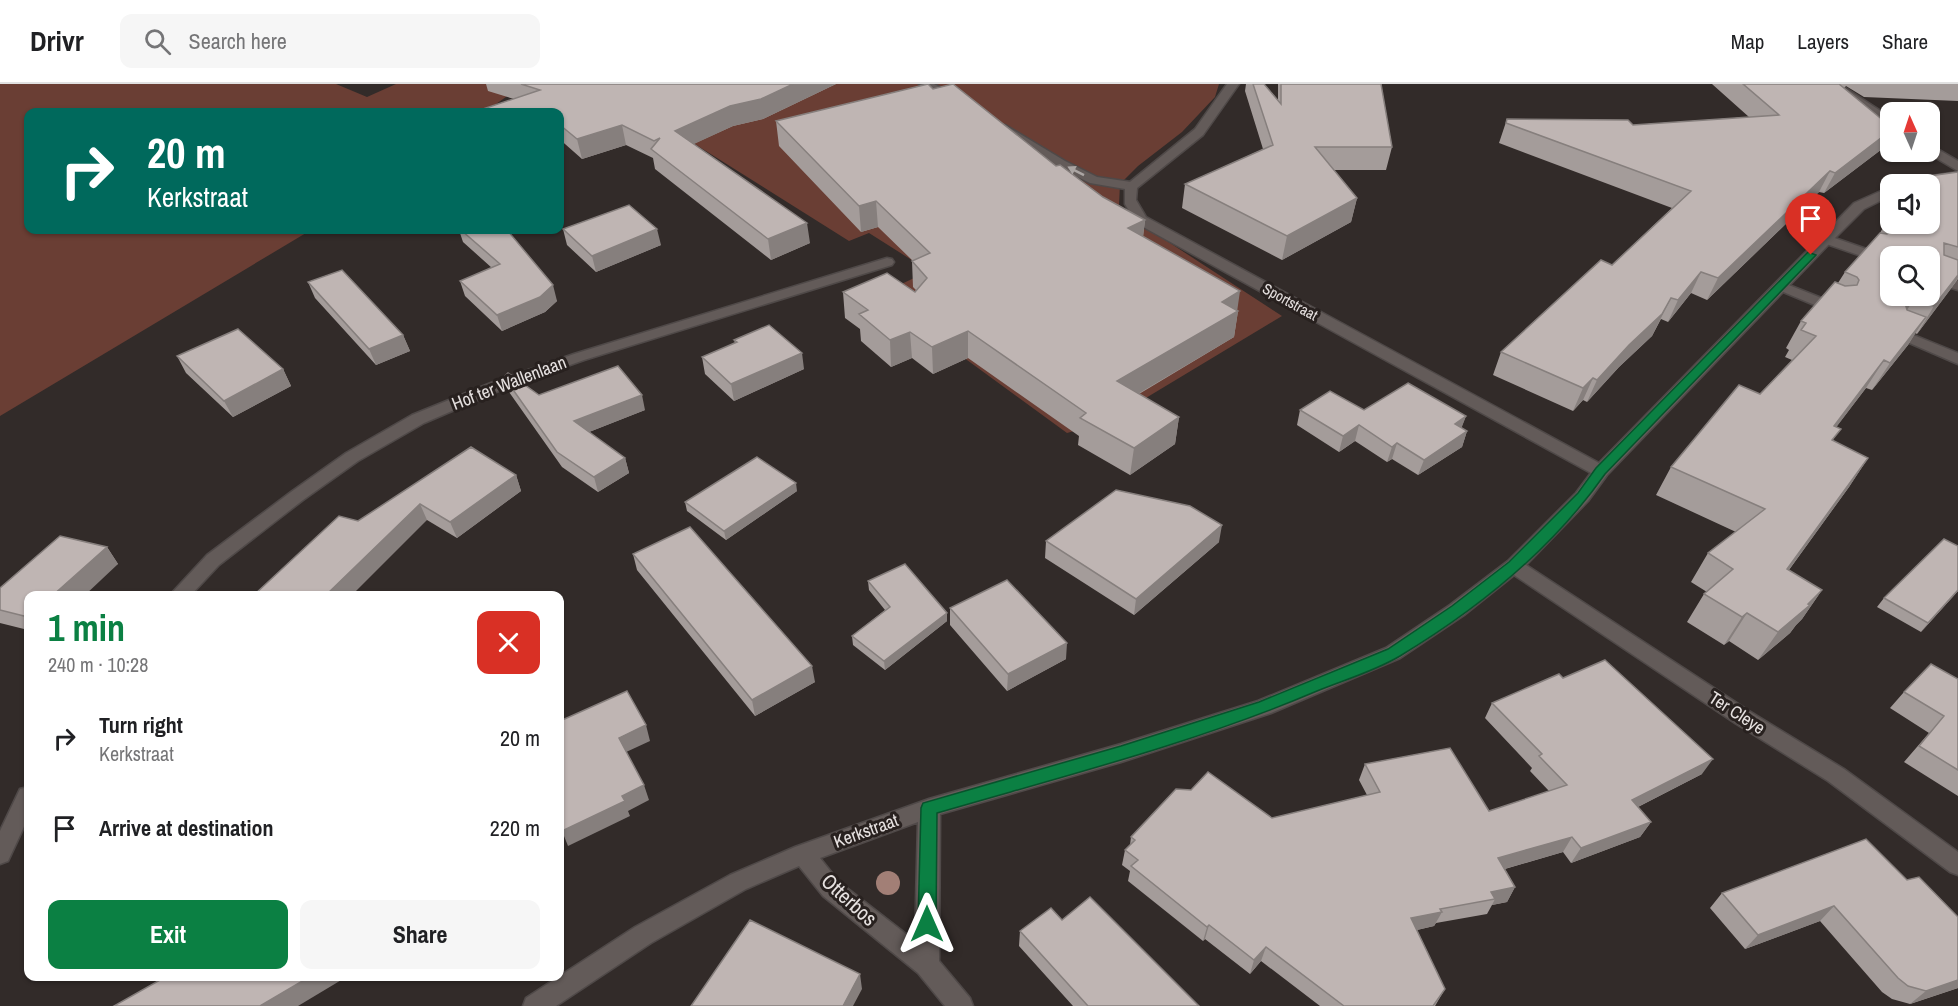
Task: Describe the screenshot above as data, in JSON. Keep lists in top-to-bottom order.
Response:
{
  "streets": {
    "street": [
      "Sportstraat",
      "Hof ter Wallenlaan",
      "Ter Cleye",
      "Kerkstraat",
      "Otterbos"
    ]
  },
  "crossings": [
    ["Sportstraat", "Kerkstraat"],
    ["Ter Cleye", "Kerkstraat"],
    ["Kerkstraat", "Otterbos"]
  ],
  "north": "top",
  "page": {
    "header": "Drivr",
    "search": "Search here",
    "nav": ["Map", "Layers", "Share"],
    "turn": ["20 m", "Kerkstraat"],
    "heading": ["1 min", "240 m · 10:28"],
    "list": [
      {
        "name": "Turn right",
        "note": "Kerkstraat",
        "value": "20 m"
      },
      {
        "name": "Arrive at destination",
        "value": "220 m"
      }
    ],
    "buttons": ["Exit", "Share"]
  }
}
